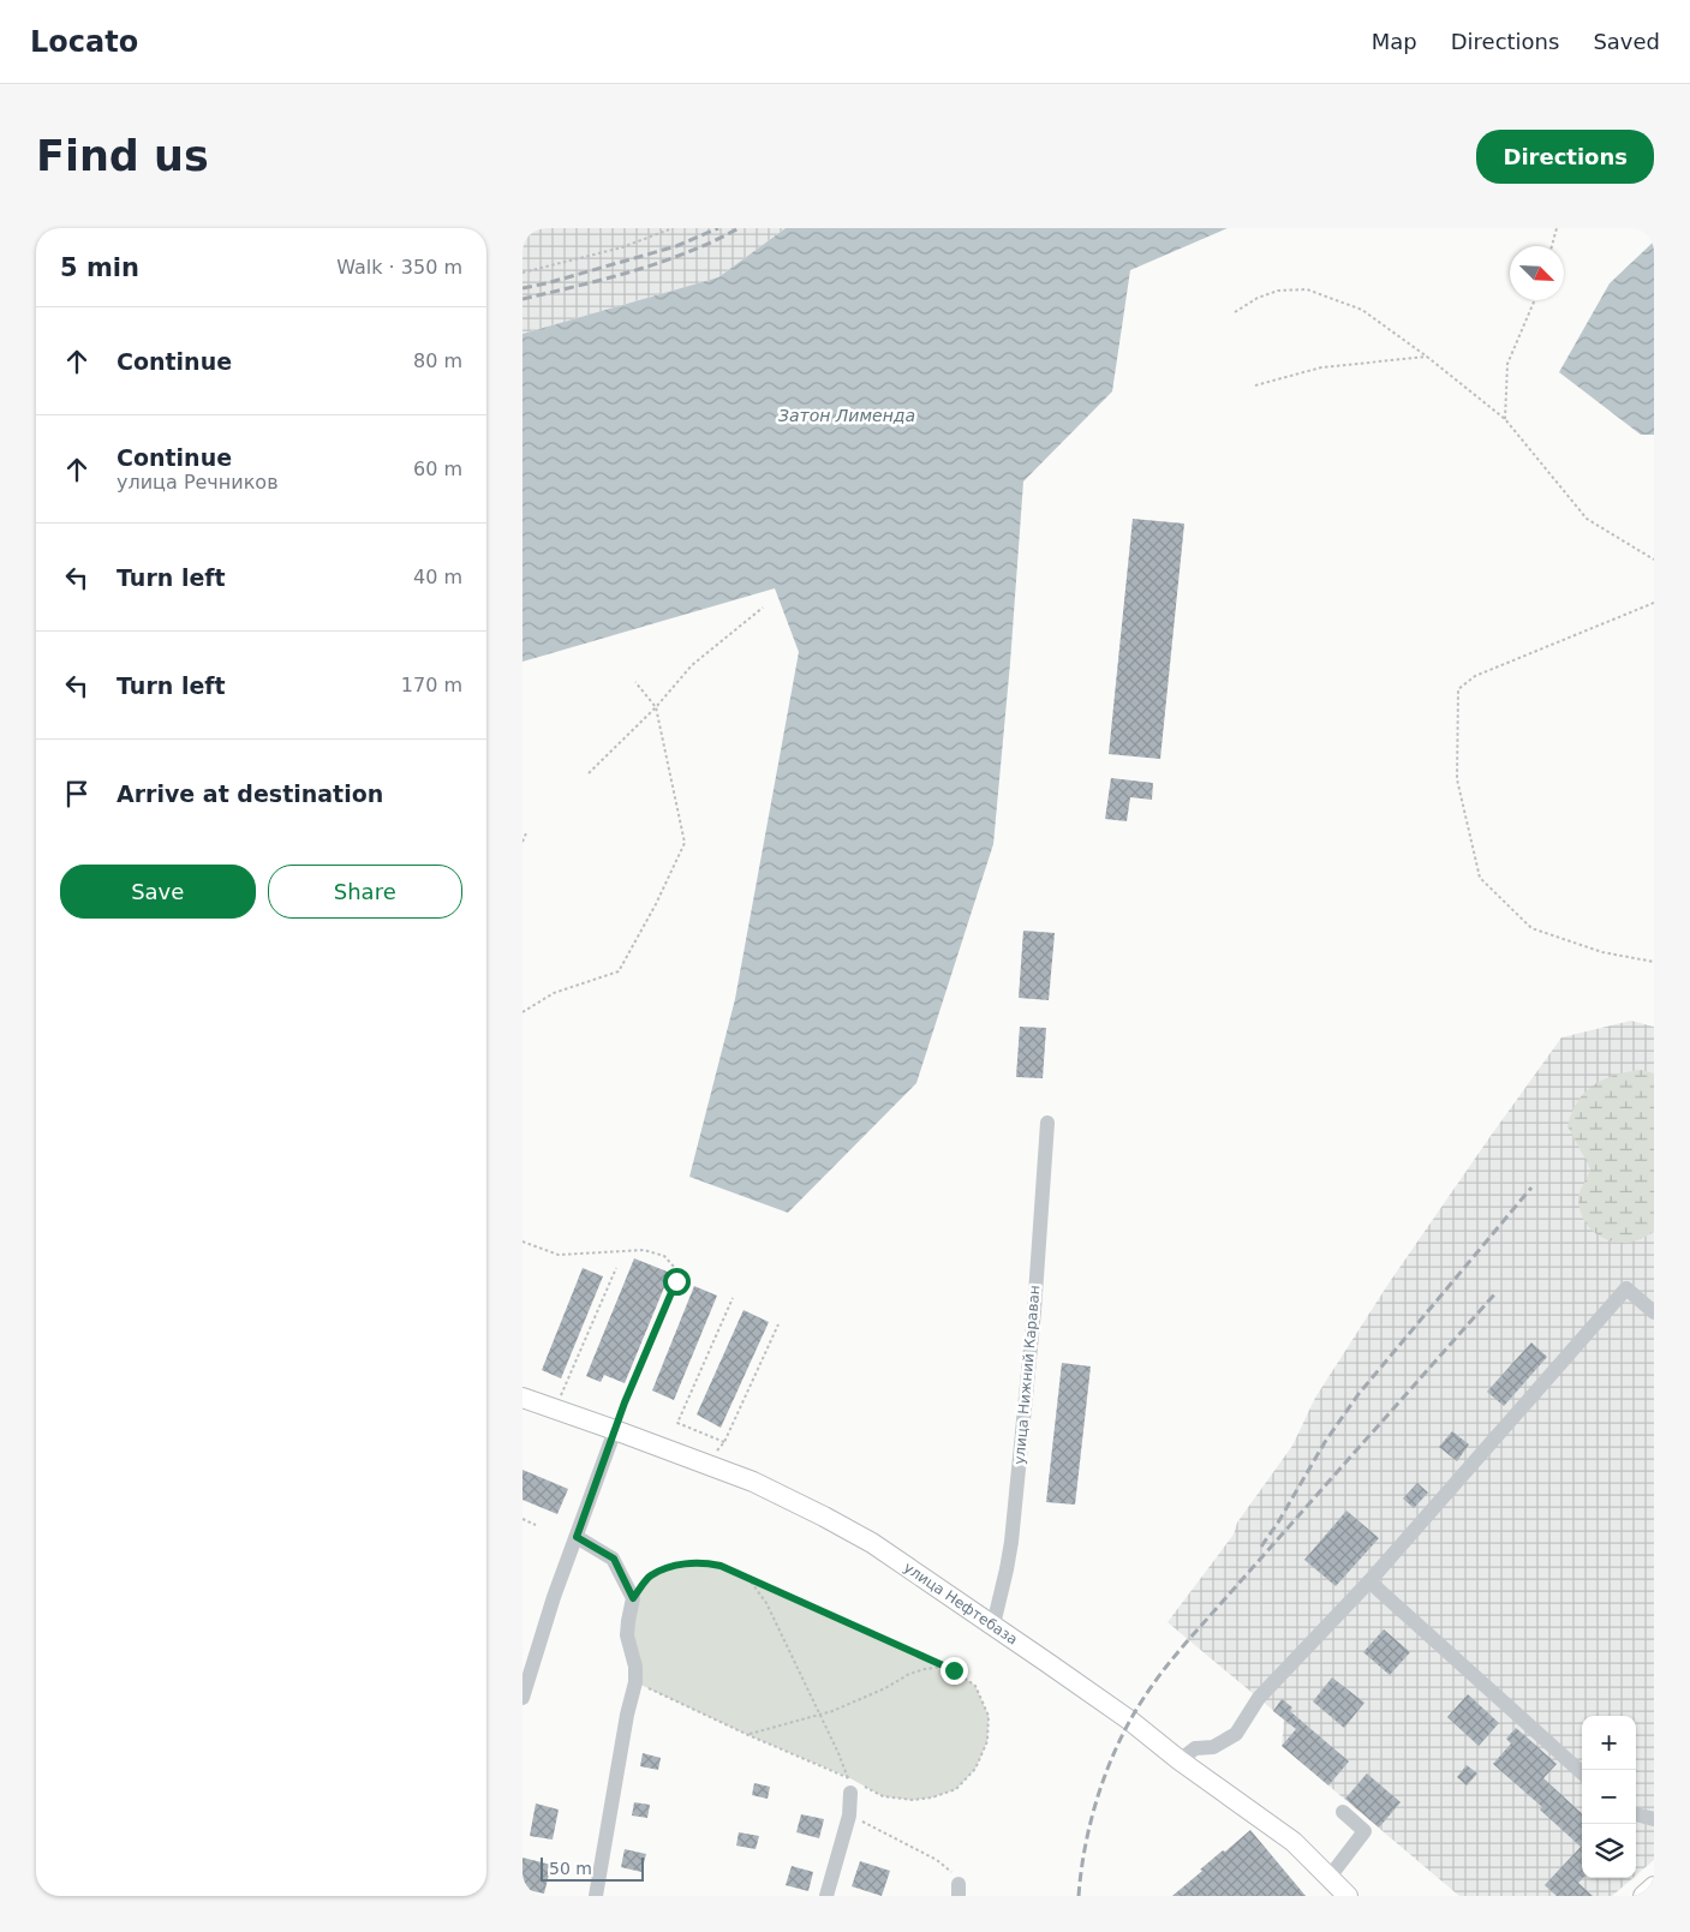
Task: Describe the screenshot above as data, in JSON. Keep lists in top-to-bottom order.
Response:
{
  "streets": {
    "main road": ["улица Нефтебаза"],
    "street": ["улица Нижний Караван"]
  },
  "crossings": [
    ["улица Нижний Караван", "улица Нефтебаза"]
  ],
  "water": ["Затон Лименда"],
  "scale_bar": "50 m",
  "north": "bottom right",
  "page": {
    "header": "Locato",
    "nav": ["Map", "Directions", "Saved"],
    "buttons": [
      "Directions",
      ["Save", "Share"]
    ],
    "title": "Find us",
    "heading": ["5 min", "Walk · 350 m"],
    "list": [
      ["Continue", "80 m"],
      ["Continue", "улица Речников", "60 m"],
      ["Turn left", "40 m"],
      ["Turn left", "170 m"],
      "Arrive at destination"
    ],
    "map_buttons": ["+", "−"],
    "scale": "50 m"
  }
}
